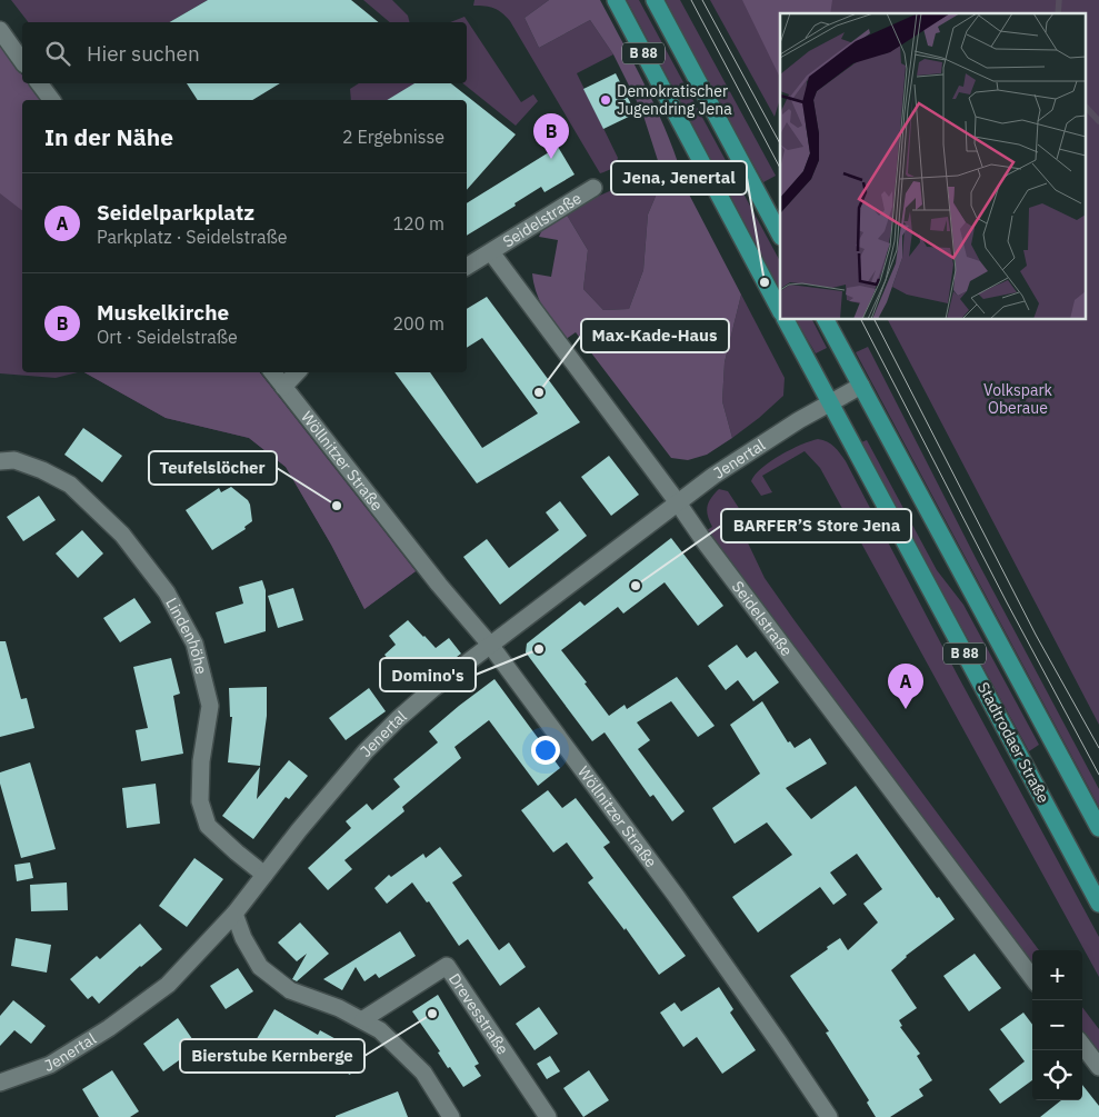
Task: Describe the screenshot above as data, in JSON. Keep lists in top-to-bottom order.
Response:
{
  "streets": {
    "main road": ["B 88", "Stadtrodaer Straße"],
    "street": [
      "Seidelstraße",
      "Jenertal",
      "Wöllnitzer Straße",
      "Lindenhöhe",
      "Drevesstraße"
    ]
  },
  "crossings": [
    ["B 88", "Jenertal"],
    ["Seidelstraße", "Jenertal"],
    ["Jenertal", "Wöllnitzer Straße"],
    ["Jenertal", "Lindenhöhe"],
    ["Jenertal", "Stadtrodaer Straße"]
  ],
  "parks": ["Volkspark Oberaue"],
  "places": [
    "Demokratischer Jugendring Jena",
    "Jena, Jenertal",
    "Max-Kade-Haus",
    "Teufelslöcher",
    "BARFER’S Store Jena",
    "Domino's",
    "Bierstube Kernberge"
  ],
  "page": {
    "search": "Hier suchen",
    "heading": ["In der Nähe", "2 Ergebnisse"],
    "pins": ["B", "A"],
    "list": [
      {
        "mark": "A",
        "name": "Seidelparkplatz",
        "note": "Parkplatz · Seidelstraße",
        "value": "120 m"
      },
      {
        "mark": "B",
        "name": "Muskelkirche",
        "note": "Ort · Seidelstraße",
        "value": "200 m"
      }
    ],
    "map_buttons": ["+", "−"]
  }
}
